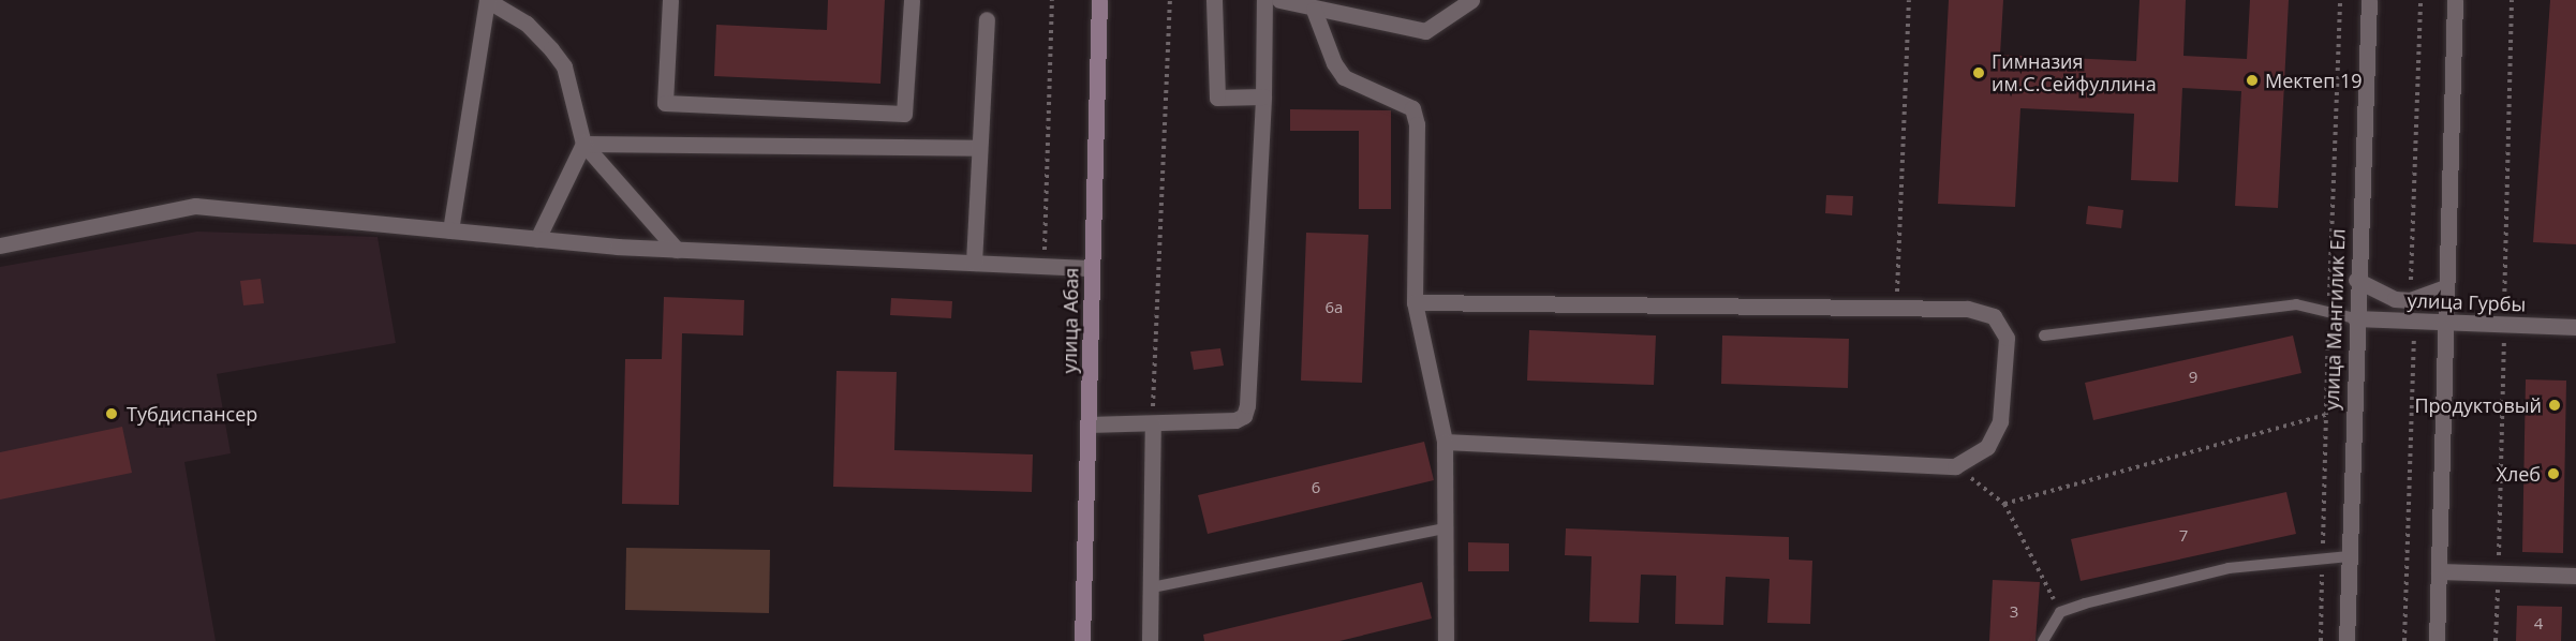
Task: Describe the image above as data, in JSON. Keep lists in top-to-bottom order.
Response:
{
  "streets": {
    "street": ["улица Гурбы", "улица Мангилик Ел", "улица Абая"]
  },
  "crossings": [
    ["улица Гурбы", "улица Мангилик Ел"]
  ],
  "places": [
    "Гимназия им.С.Сейфуллина",
    "Мектеп 19",
    "Продуктовый",
    "Тубдиспансер",
    "Хлеб"
  ],
  "house_numbers": [
    "6а",
    "9",
    "6",
    "7",
    "3",
    "4"
  ]
}
